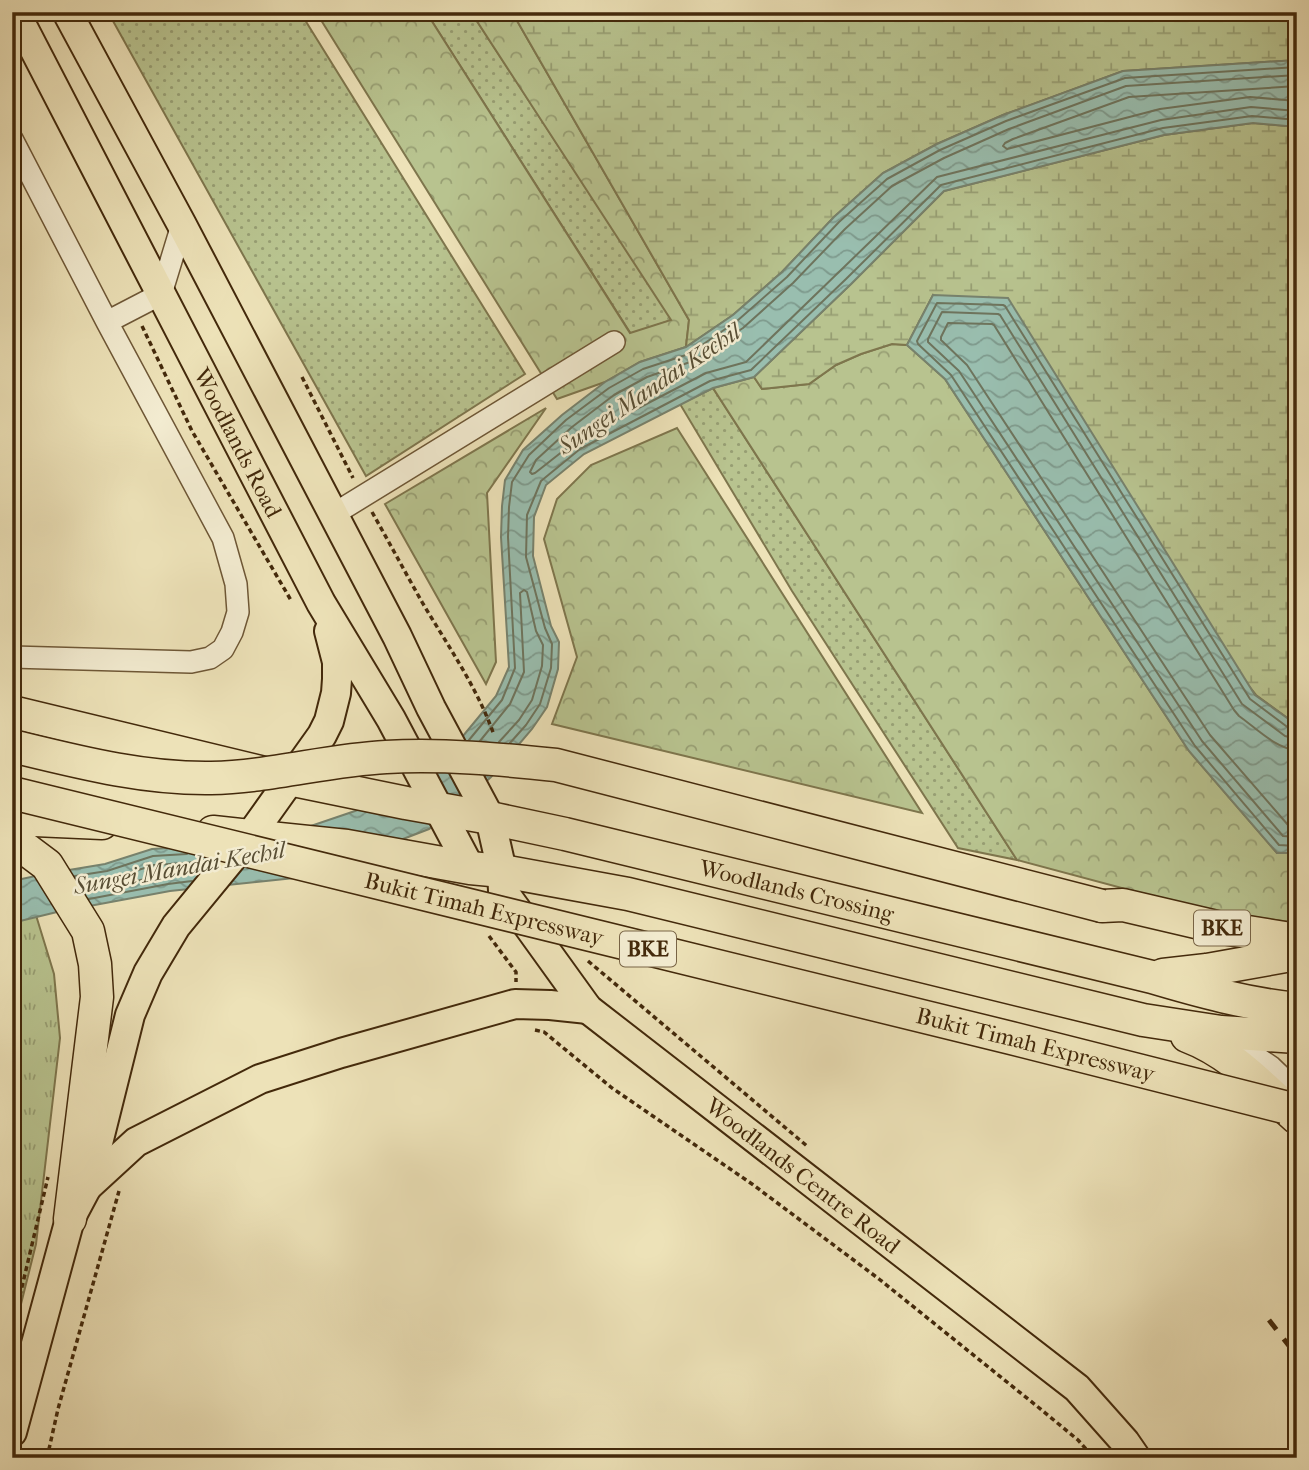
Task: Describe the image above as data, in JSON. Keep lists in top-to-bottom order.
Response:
{
  "streets": {
    "highway": ["Woodlands Crossing", "Bukit Timah Expressway", "BKE"],
    "main road": ["Woodlands Road", "Woodlands Centre Road"]
  },
  "crossings": [
    ["Woodlands Road", "Woodlands Crossing"],
    ["Woodlands Crossing", "Bukit Timah Expressway"],
    ["Woodlands Crossing", "BKE"],
    ["Woodlands Crossing", "Woodlands Centre Road"]
  ],
  "water": ["Sungei Mandai Kechil"]
}
